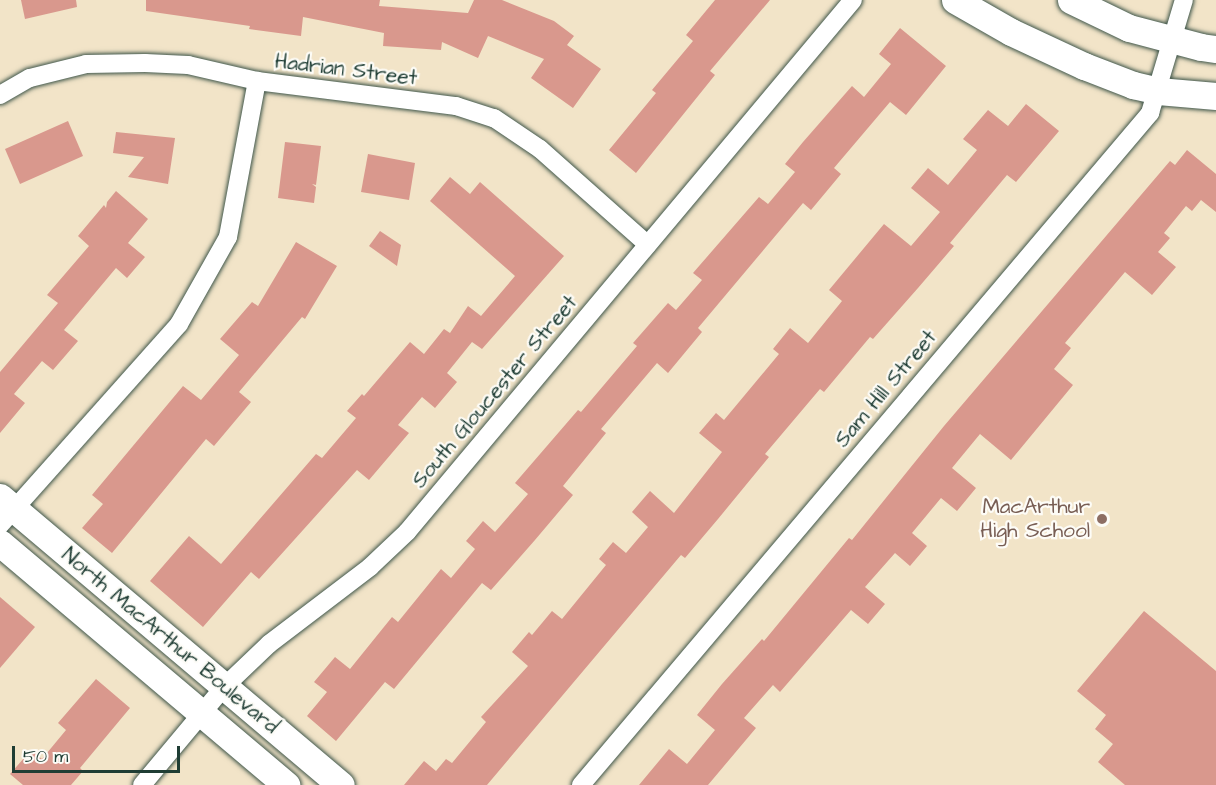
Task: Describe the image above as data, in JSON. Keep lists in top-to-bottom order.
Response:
{
  "streets": {
    "main road": ["North MacArthur Boulevard"],
    "street": ["Hadrian Street", "Sam Hill Street", "South Gloucester Street"]
  },
  "crossings": [
    ["Hadrian Street", "South Gloucester Street"],
    ["South Gloucester Street", "North MacArthur Boulevard"]
  ],
  "places": ["MacArthur High School"],
  "scale_bar": "50 m"
}
